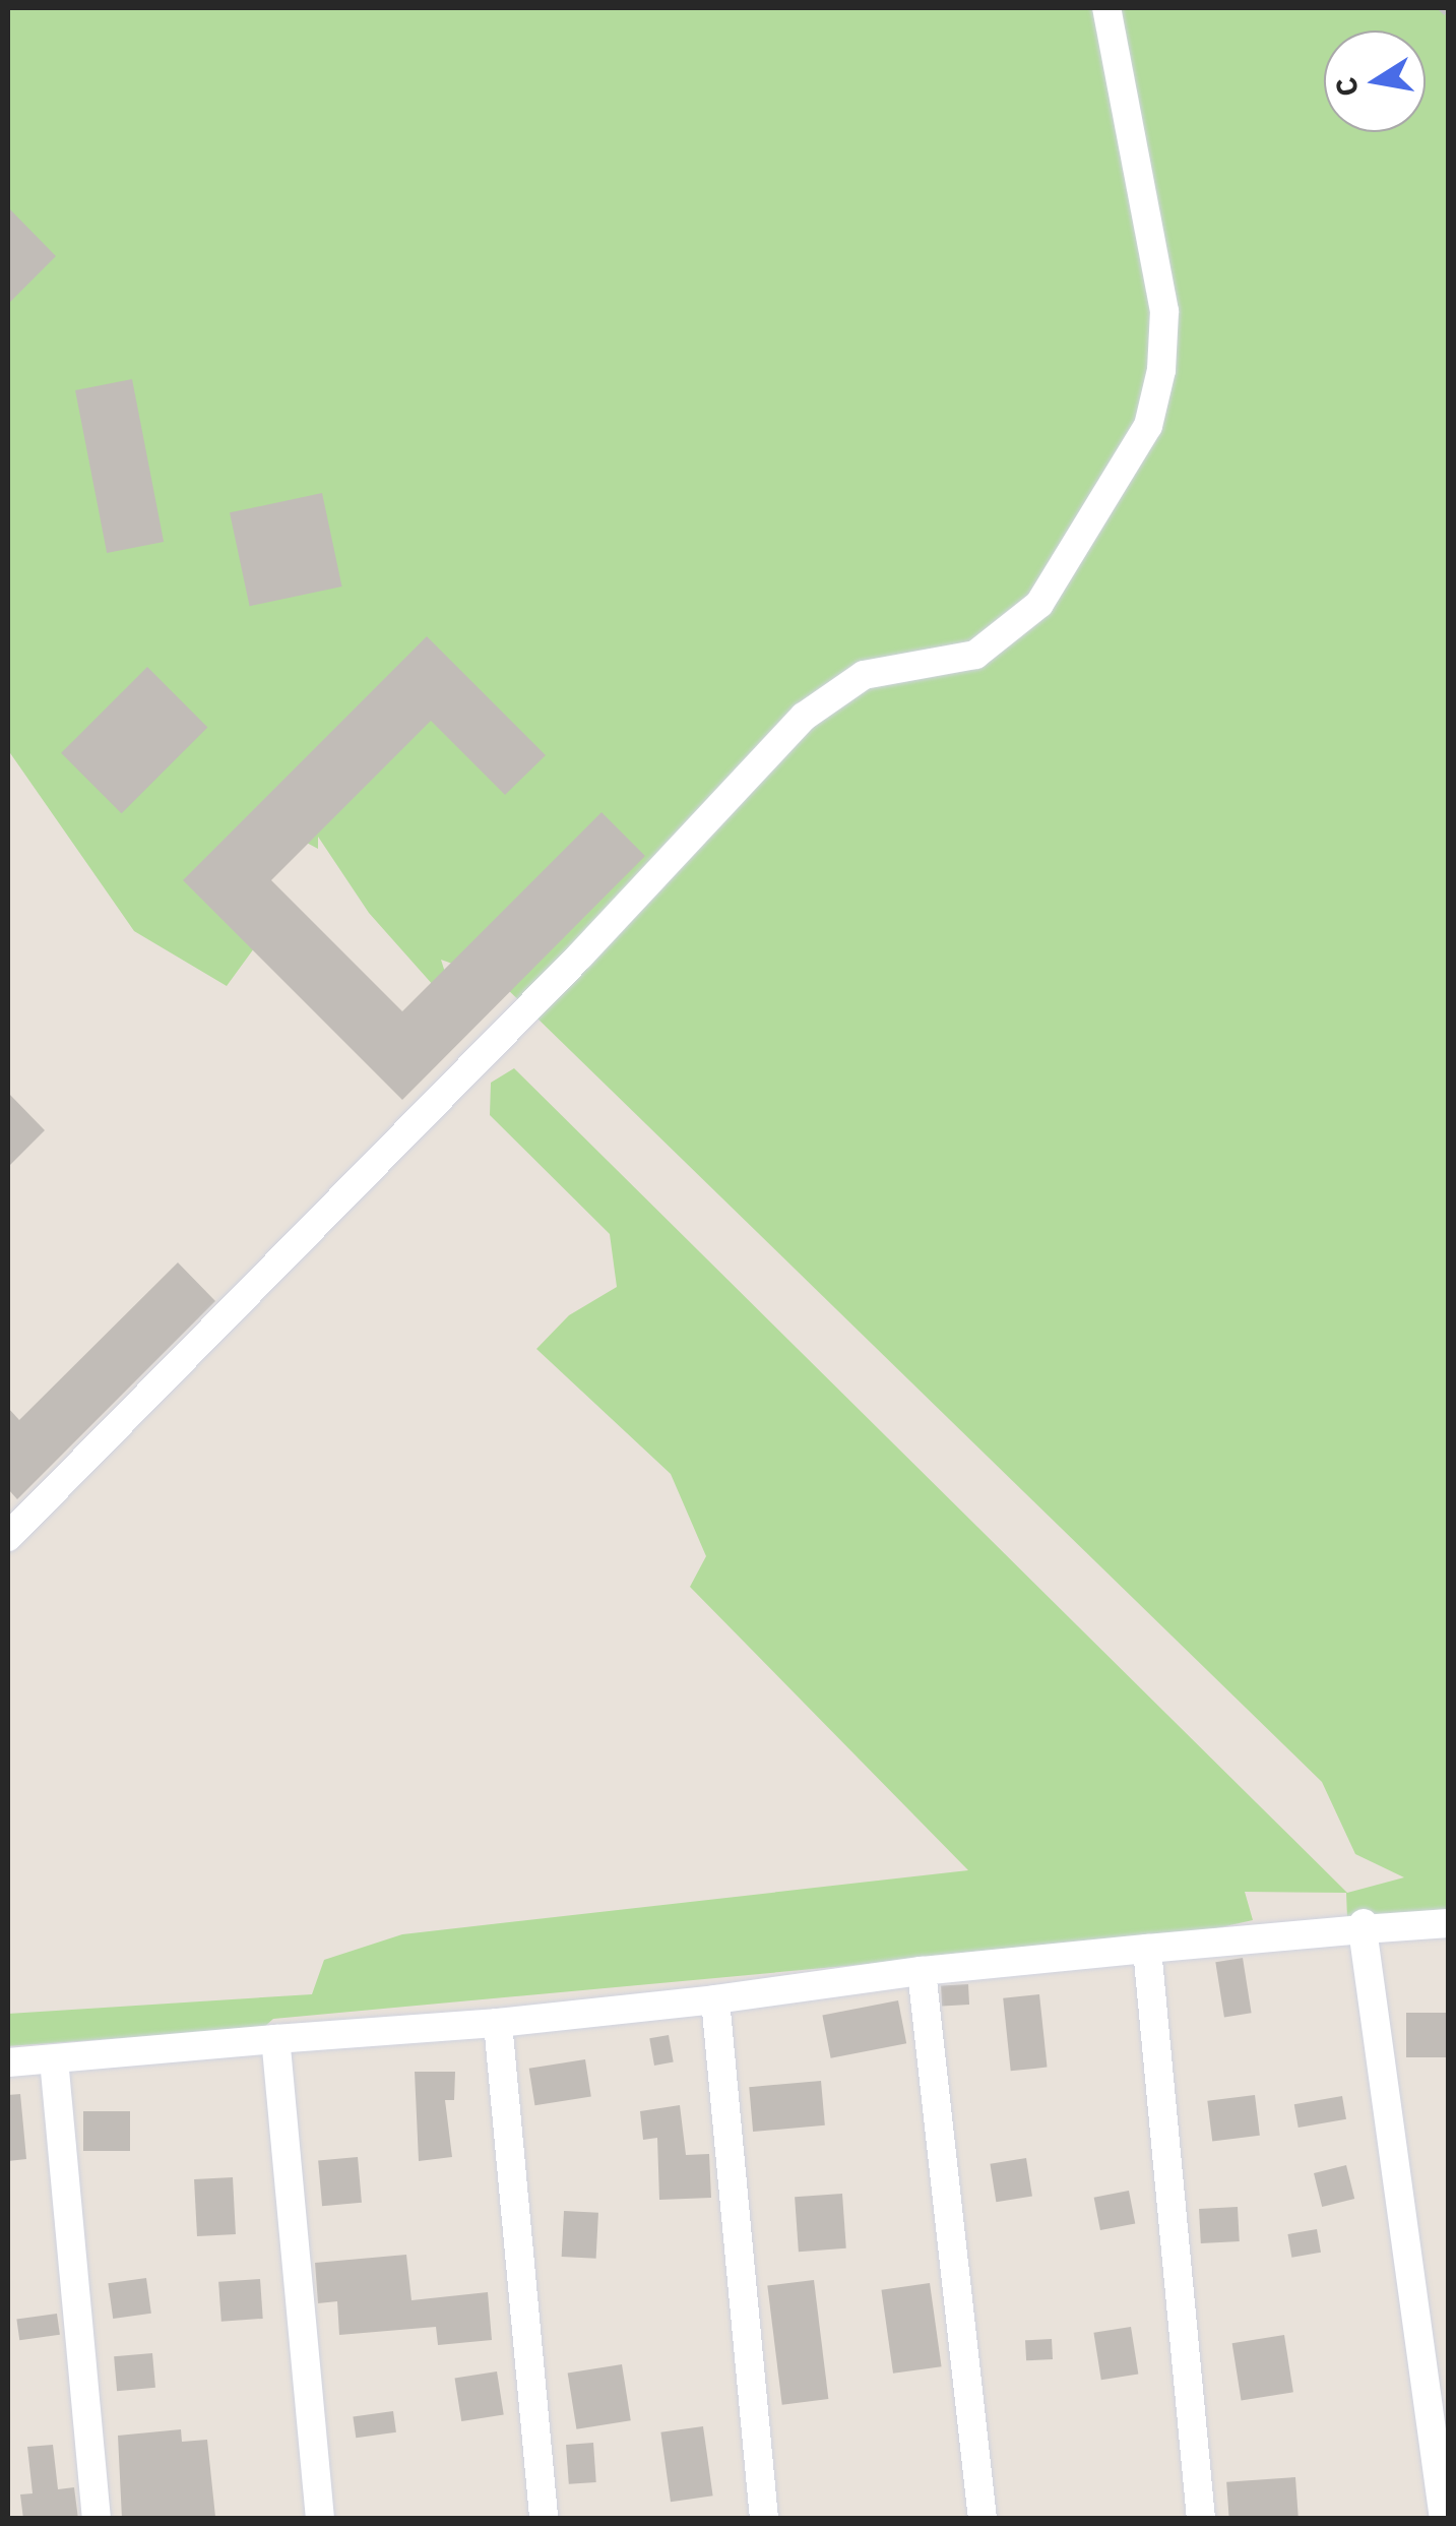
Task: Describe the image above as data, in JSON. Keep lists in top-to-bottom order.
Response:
{
  "north": "left"
}
